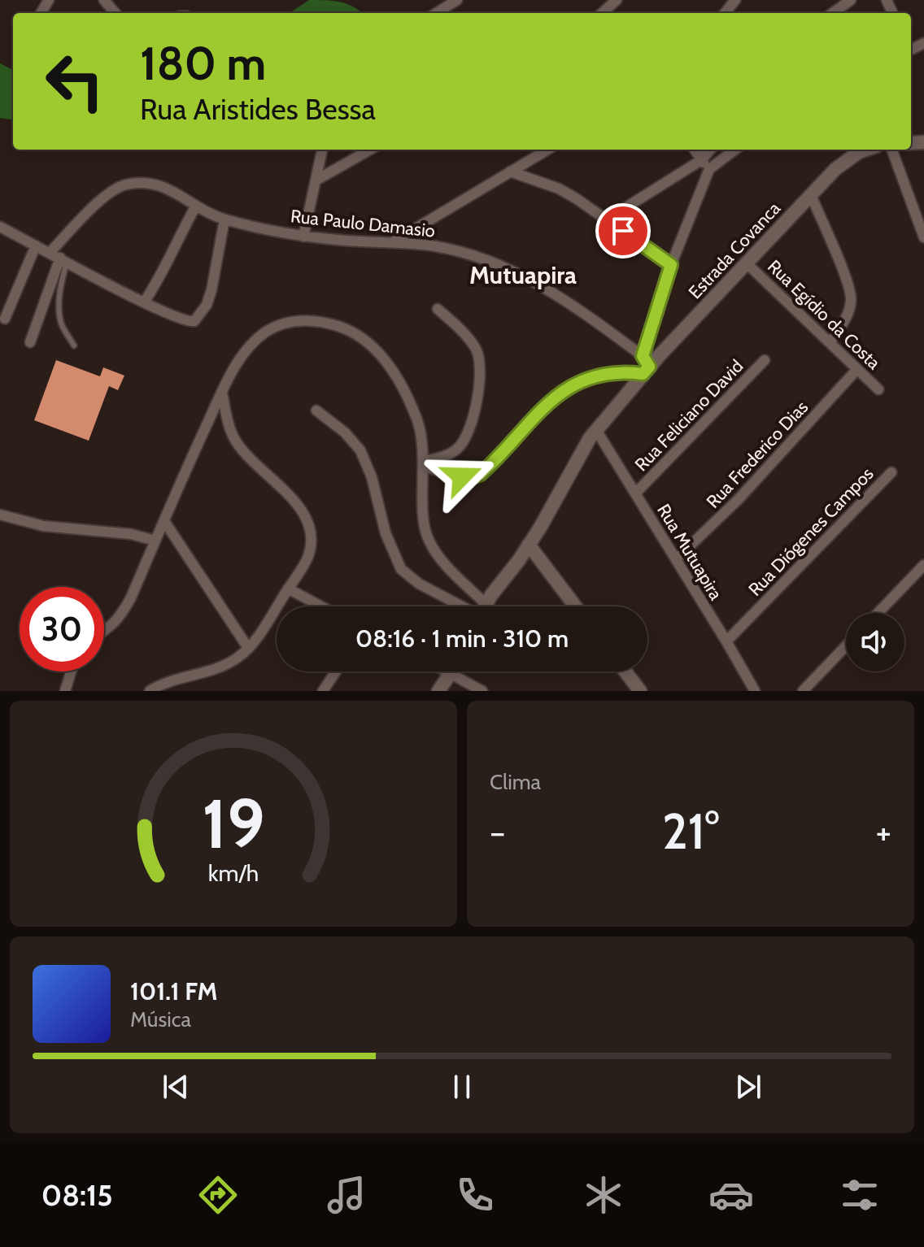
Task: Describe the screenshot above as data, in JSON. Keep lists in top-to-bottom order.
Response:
{
  "streets": {
    "street": [
      "Rua Paulo Damasio",
      "Estrada Covanca",
      "Rua Egídio da Costa",
      "Rua Feliciano David",
      "Rua Frederico Dias",
      "Rua Diógenes Campos",
      "Rua Mutuapira"
    ]
  },
  "crossings": [
    ["Rua Paulo Damasio", "Estrada Covanca"],
    ["Estrada Covanca", "Rua Egídio da Costa"],
    ["Estrada Covanca", "Rua Mutuapira"],
    ["Rua Egídio da Costa", "Rua Frederico Dias"],
    ["Rua Feliciano David", "Rua Mutuapira"],
    ["Rua Frederico Dias", "Rua Mutuapira"],
    ["Rua Diógenes Campos", "Rua Mutuapira"]
  ],
  "districts": ["Mutuapira"],
  "page": {
    "turn": ["180 m", "Rua Aristides Bessa"],
    "limit": "30",
    "trip": "08:16 · 1 min · 310 m",
    "tile": "Clima",
    "heat": ["−", "21°", "+"],
    "song": ["101.1 FM", "Música"],
    "tabs": "08:15",
    "gauge": ["19", "km/h"]
  }
}
